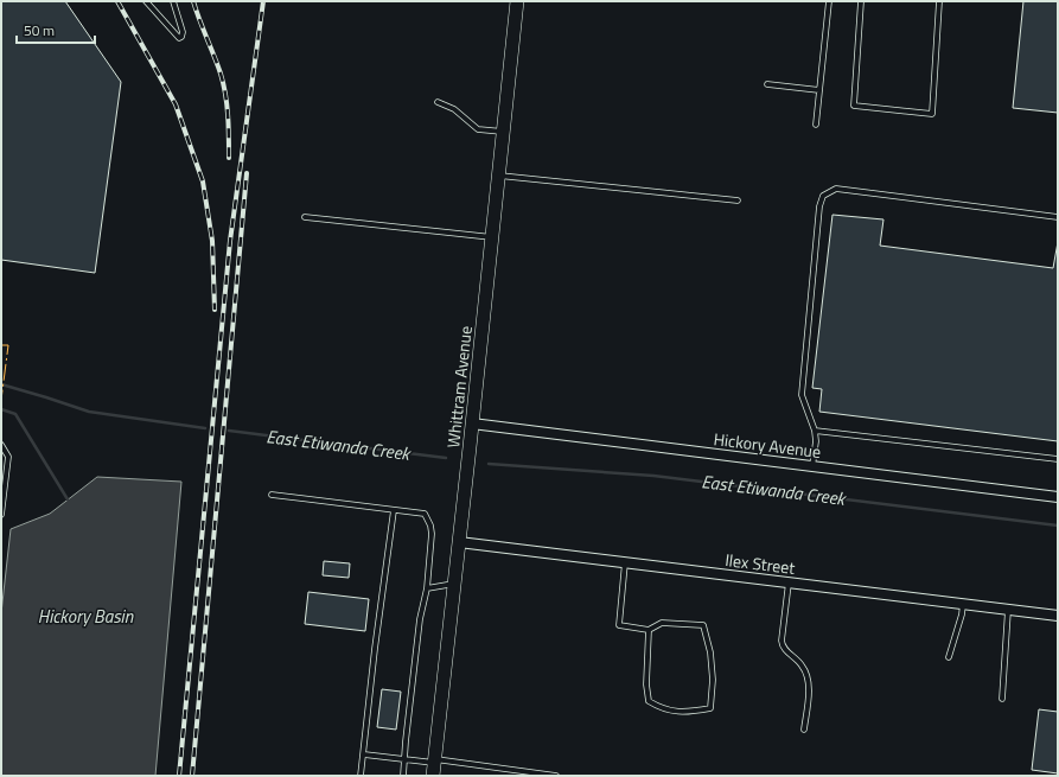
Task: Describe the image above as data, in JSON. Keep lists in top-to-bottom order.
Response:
{
  "streets": {
    "street": ["Whittram Avenue", "Hickory Avenue", "Ilex Street"]
  },
  "crossings": [
    ["Whittram Avenue", "Hickory Avenue"],
    ["Whittram Avenue", "Ilex Street"]
  ],
  "water": ["East Etiwanda Creek", "Hickory Basin"],
  "scale_bar": "50 m"
}
